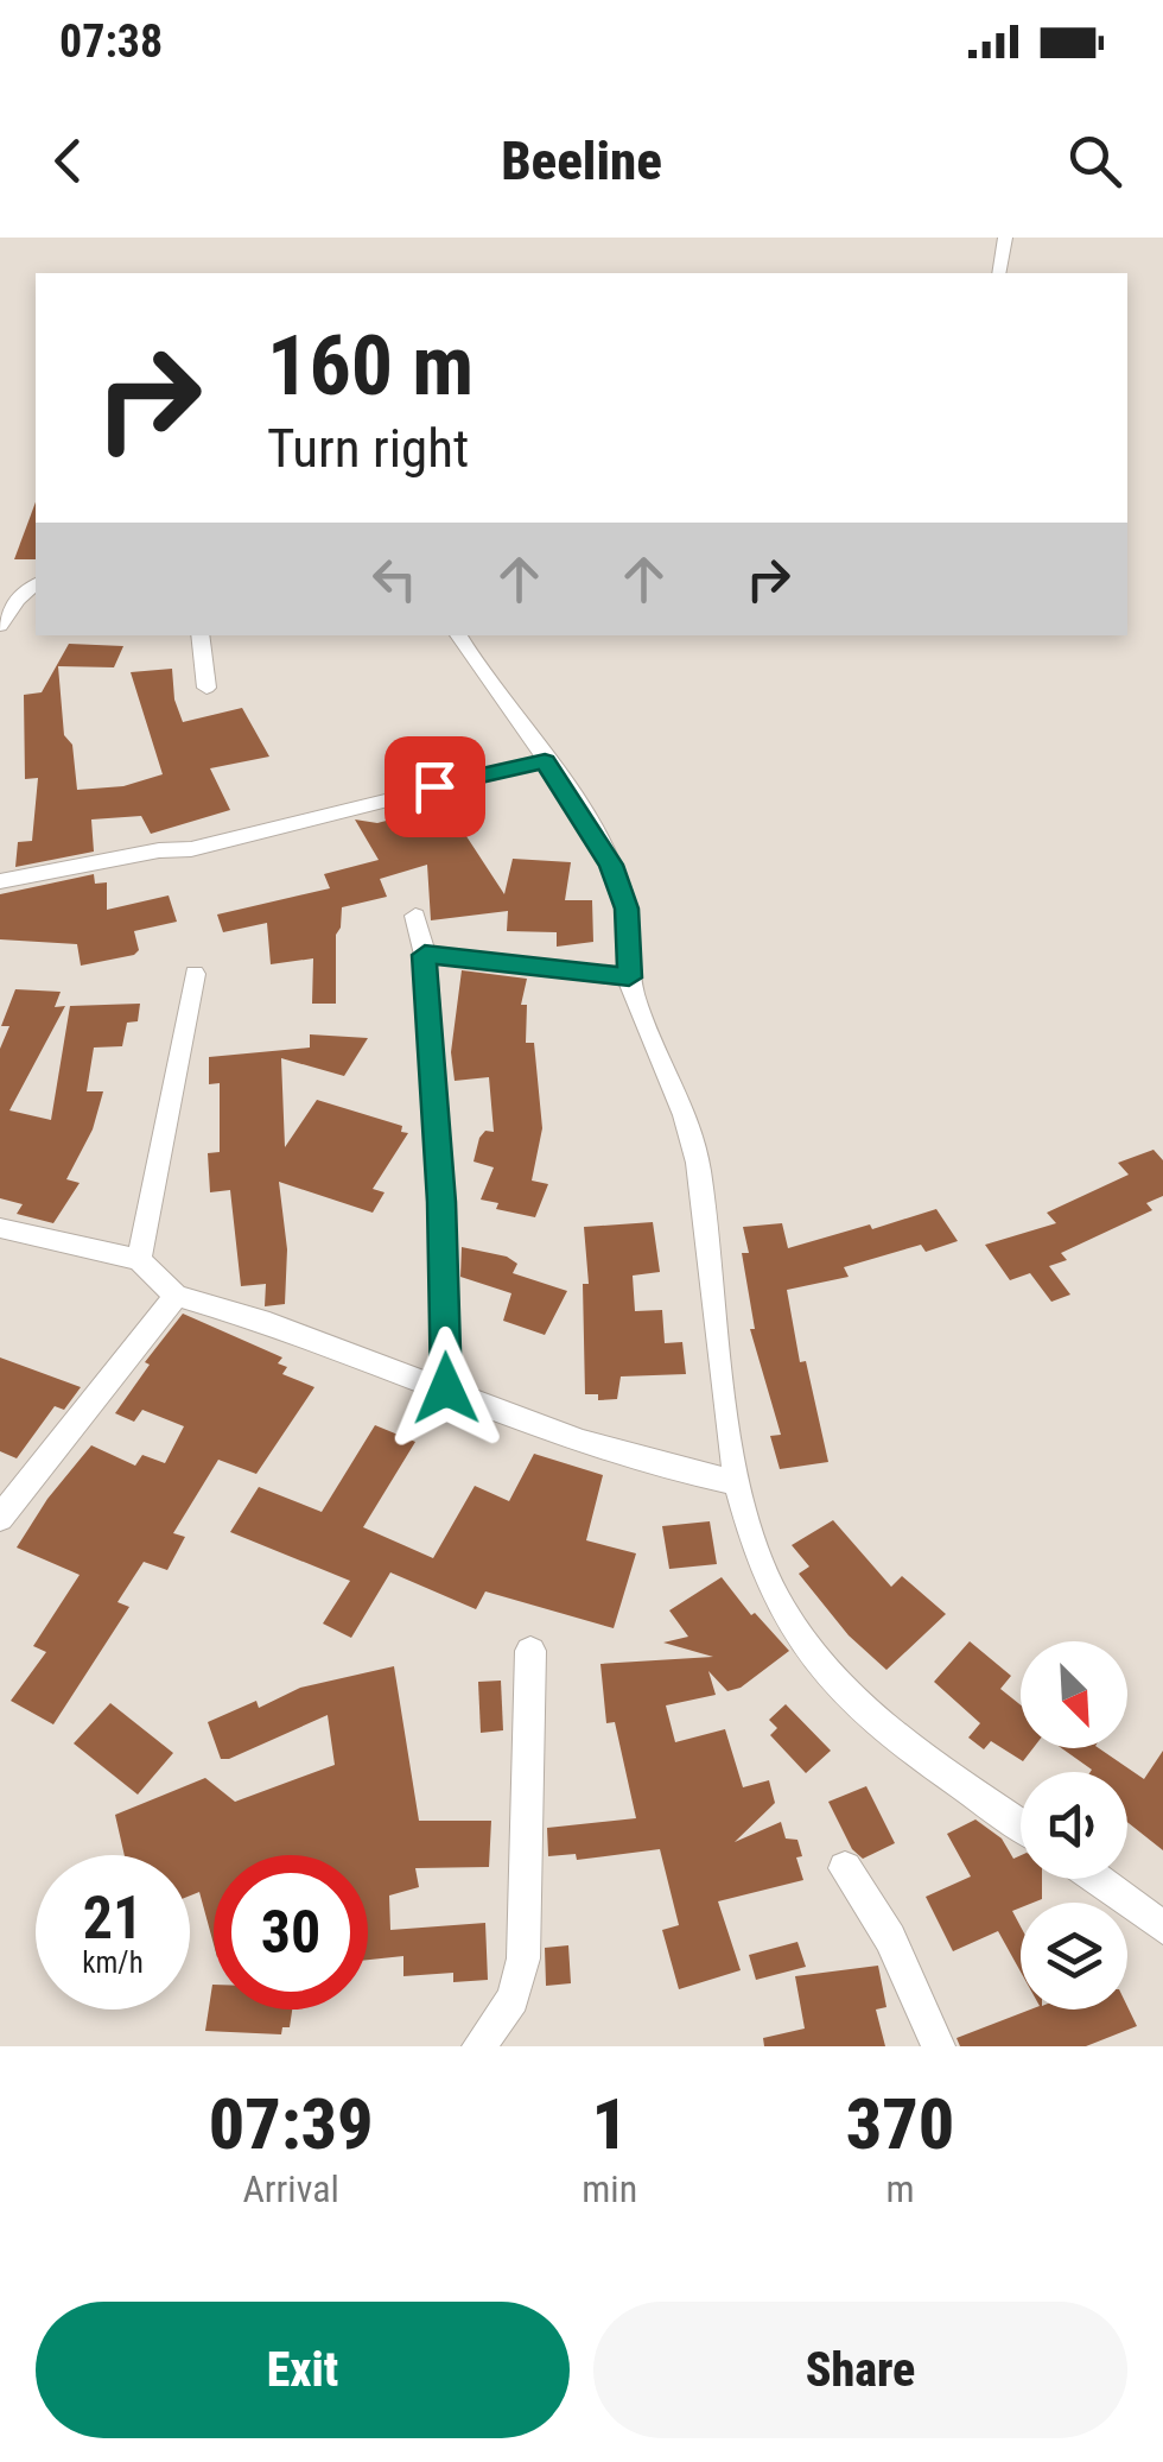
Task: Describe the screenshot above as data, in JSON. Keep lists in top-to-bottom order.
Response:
{
  "north": "bottom right",
  "page": {
    "status": "07:38",
    "header": "Beeline",
    "turn": ["160 m", "Turn right"],
    "speed": "21 km/h",
    "limit": "30",
    "eta": [
      "07:39",
      "Arrival",
      "1",
      "min",
      "370",
      "m"
    ],
    "buttons": ["Exit", "Share"]
  }
}
